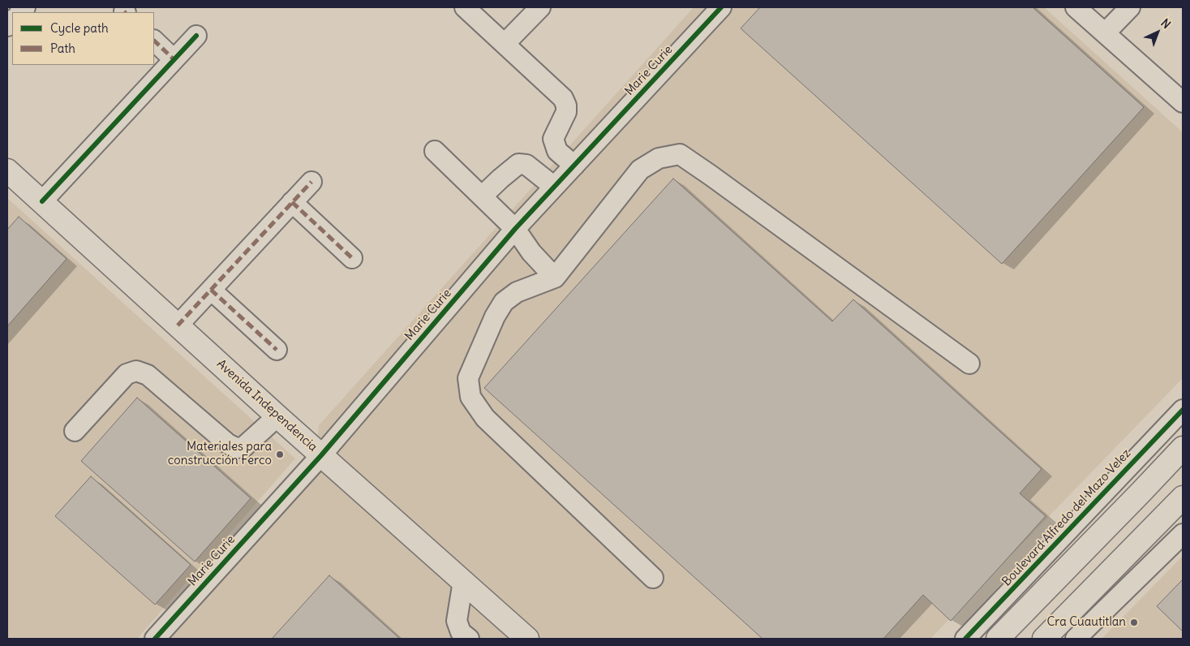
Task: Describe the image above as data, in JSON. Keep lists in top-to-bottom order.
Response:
{
  "streets": {
    "main road": ["Avenida Independencia"],
    "street": ["Marie Curie", "Boulevard Alfredo del Mazo Velez"]
  },
  "crossings": [
    ["Marie Curie", "Avenida Independencia"]
  ],
  "places": ["Materiales para construcción Ferco", "Cra Cuautitlan"],
  "legend": ["Cycle path", "Path"],
  "north": "top right"
}
